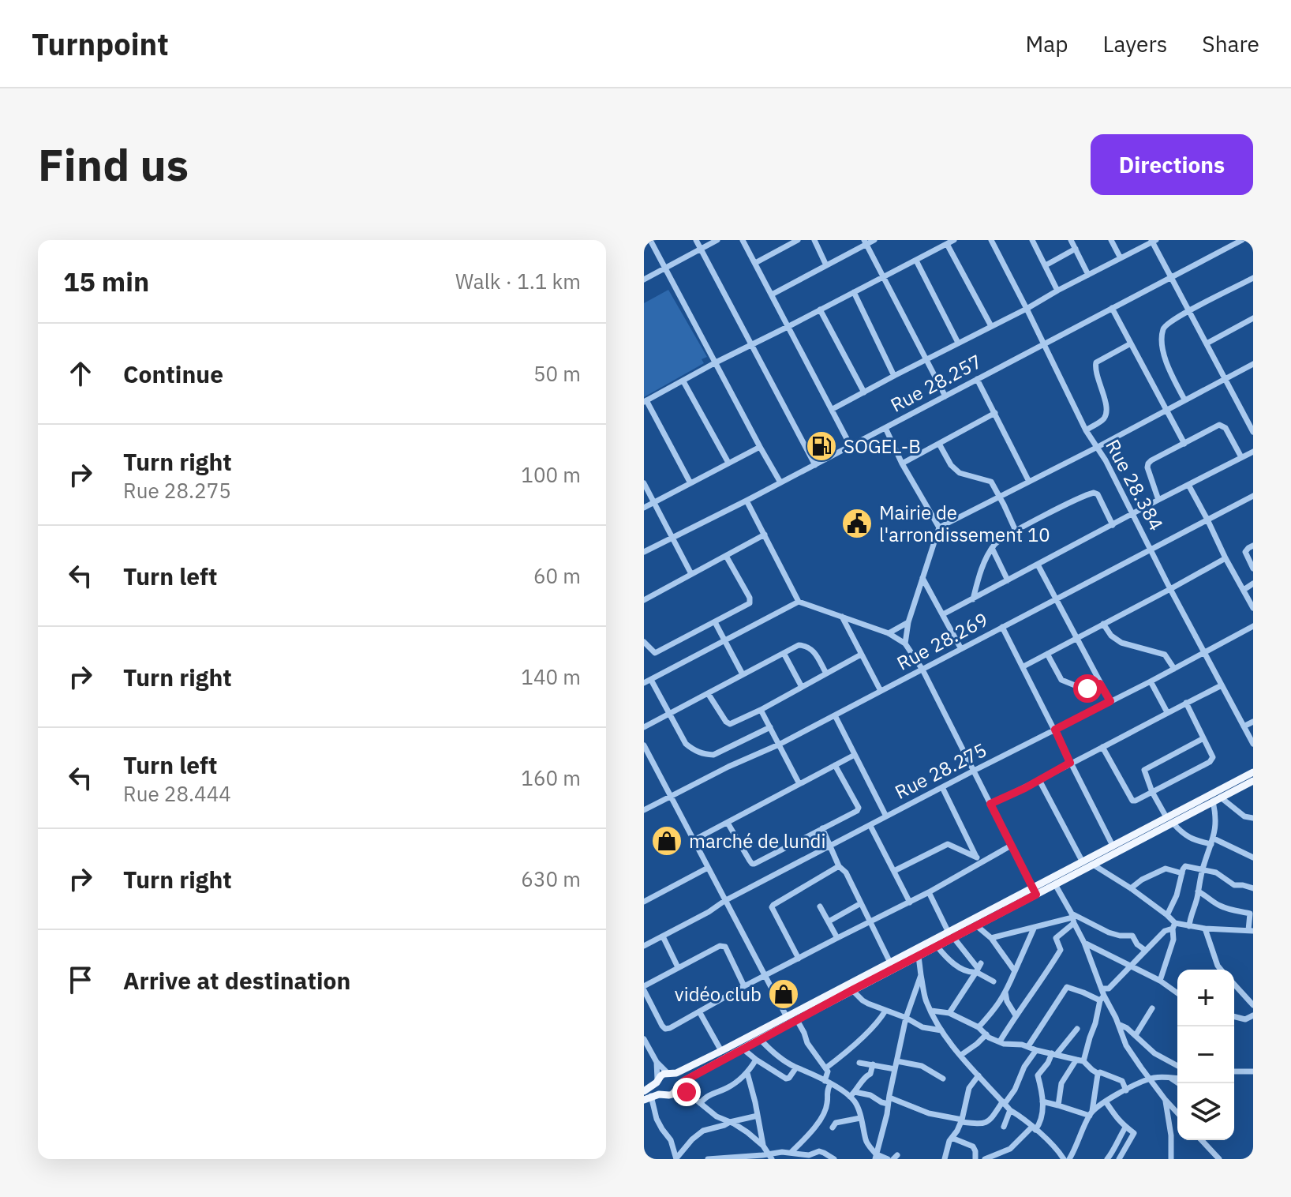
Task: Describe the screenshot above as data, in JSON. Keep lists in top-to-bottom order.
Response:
{
  "streets": {
    "street": [
      "Rue 28.257",
      "Rue 28.384",
      "Rue 28.269",
      "Rue 28.275"
    ]
  },
  "crossings": [
    ["Rue 28.257", "Rue 28.384"],
    ["Rue 28.384", "Rue 28.269"],
    ["Rue 28.384", "Rue 28.275"]
  ],
  "places": {
    "fuel station": ["SOGEL-B"],
    "public building": ["Mairie de l'arrondissement 10"],
    "shop": ["marché de lundi", "vidéo club"]
  },
  "page": {
    "header": "Turnpoint",
    "nav": ["Map", "Layers", "Share"],
    "buttons": "Directions",
    "title": "Find us",
    "heading": ["15 min", "Walk · 1.1 km"],
    "list": [
      ["Continue", "50 m"],
      ["Turn right", "Rue 28.275", "100 m"],
      ["Turn left", "60 m"],
      ["Turn right", "140 m"],
      ["Turn left", "Rue 28.444", "160 m"],
      ["Turn right", "630 m"],
      "Arrive at destination"
    ],
    "map_buttons": ["+", "−"]
  }
}
